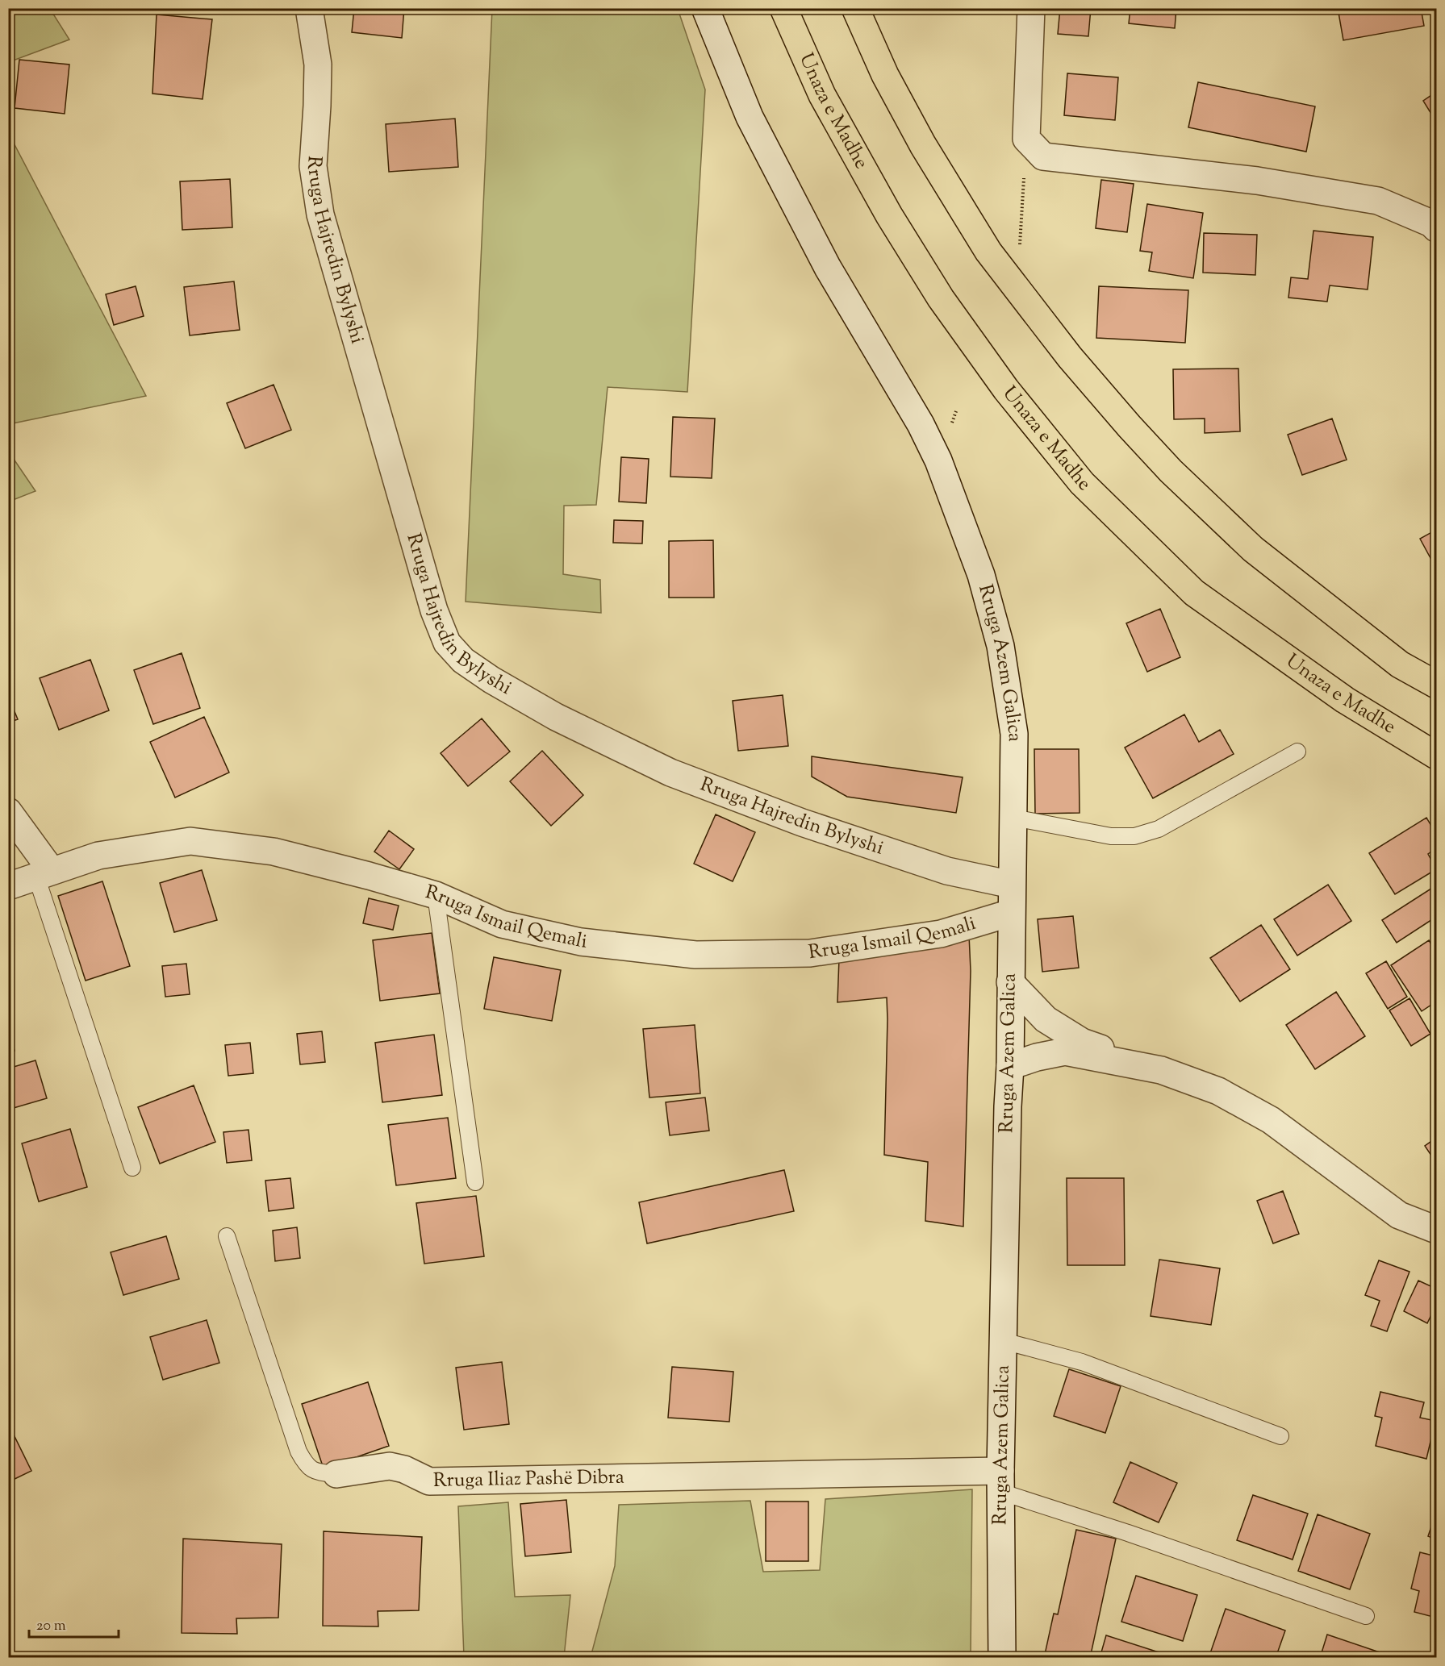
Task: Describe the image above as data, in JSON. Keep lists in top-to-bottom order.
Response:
{
  "streets": {
    "highway": ["Unaza e Madhe"],
    "street": [
      "Rruga Hajredin Bylyshi",
      "Rruga Azem Galica",
      "Rruga Ismail Qemali",
      "Rruga Iliaz Pashë Dibra"
    ]
  },
  "crossings": [
    ["Rruga Hajredin Bylyshi", "Rruga Azem Galica"],
    ["Rruga Azem Galica", "Rruga Ismail Qemali"],
    ["Rruga Azem Galica", "Rruga Iliaz Pashë Dibra"]
  ],
  "scale_bar": "20 m"
}
